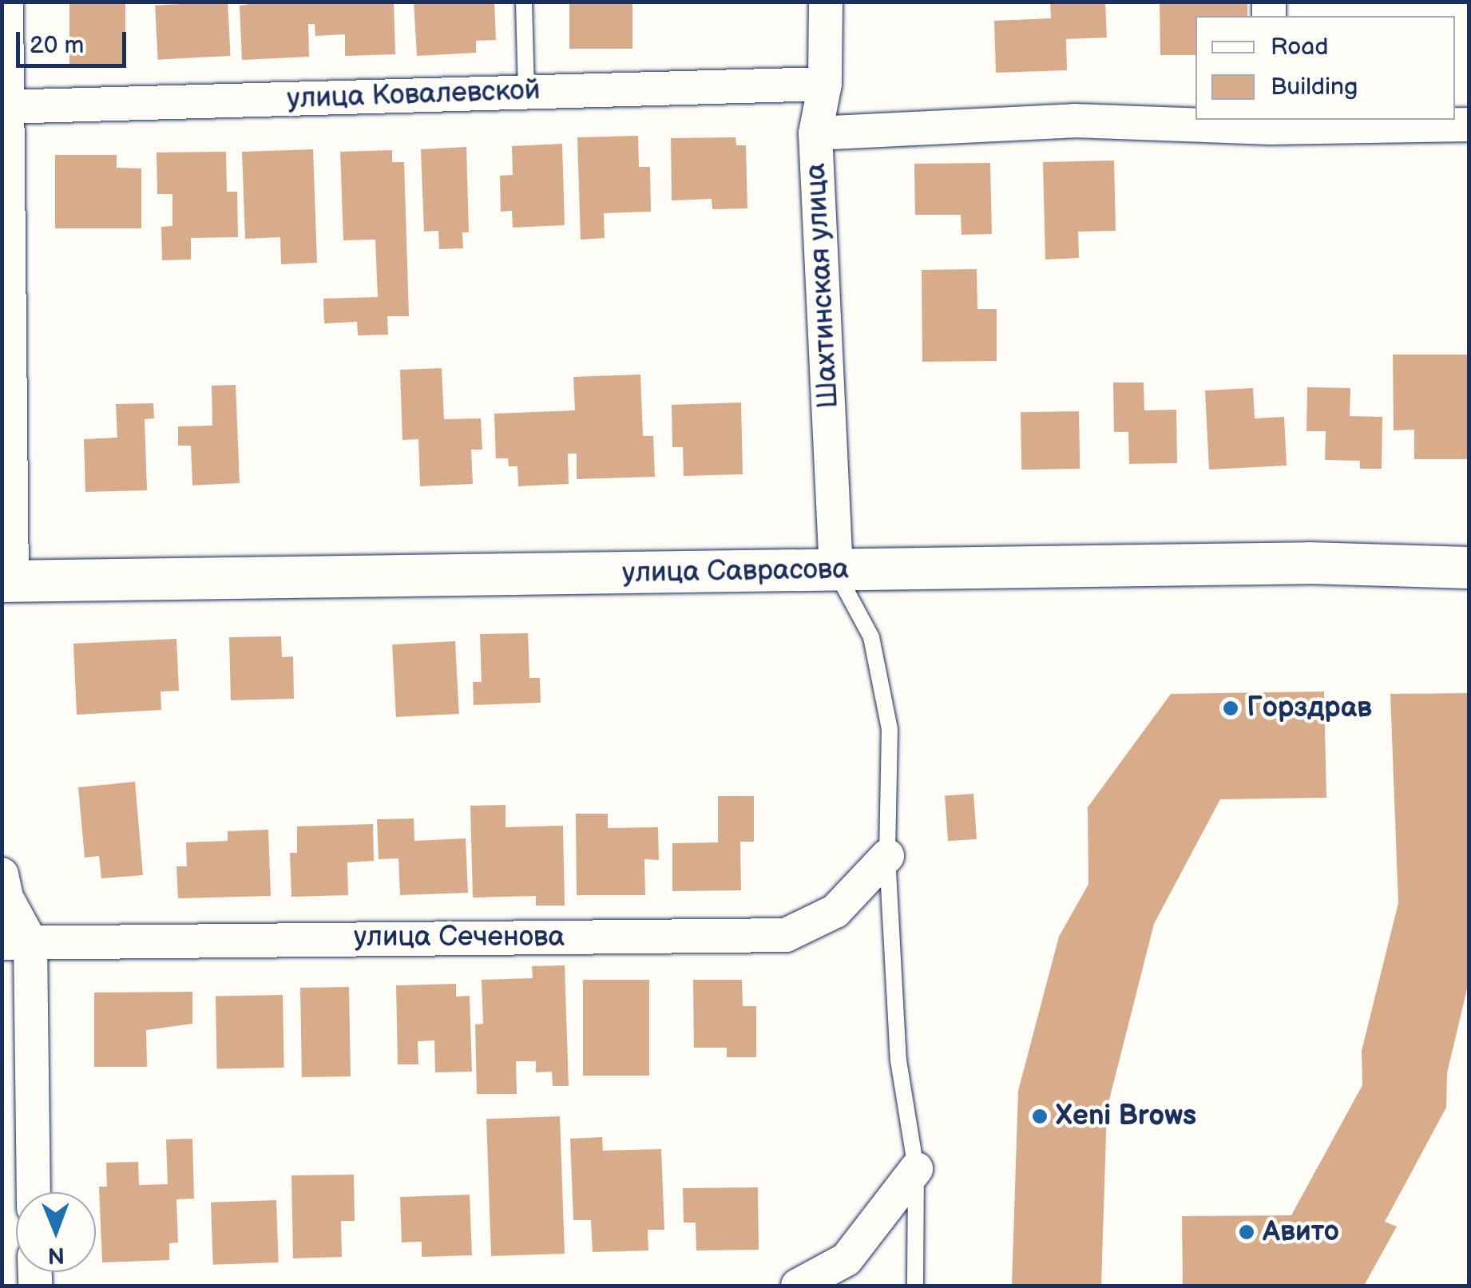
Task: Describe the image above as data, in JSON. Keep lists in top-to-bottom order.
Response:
{
  "streets": {
    "street": [
      "улица Ковалевской",
      "Шахтинская улица",
      "улица Саврасова",
      "улица Сеченова"
    ]
  },
  "crossings": [
    ["улица Ковалевской", "Шахтинская улица"],
    ["Шахтинская улица", "улица Саврасова"]
  ],
  "places": ["Горздрав", "Xeni Brows", "Авито"],
  "legend": ["Road", "Building"],
  "scale_bar": "20 m",
  "north": "bottom"
}
